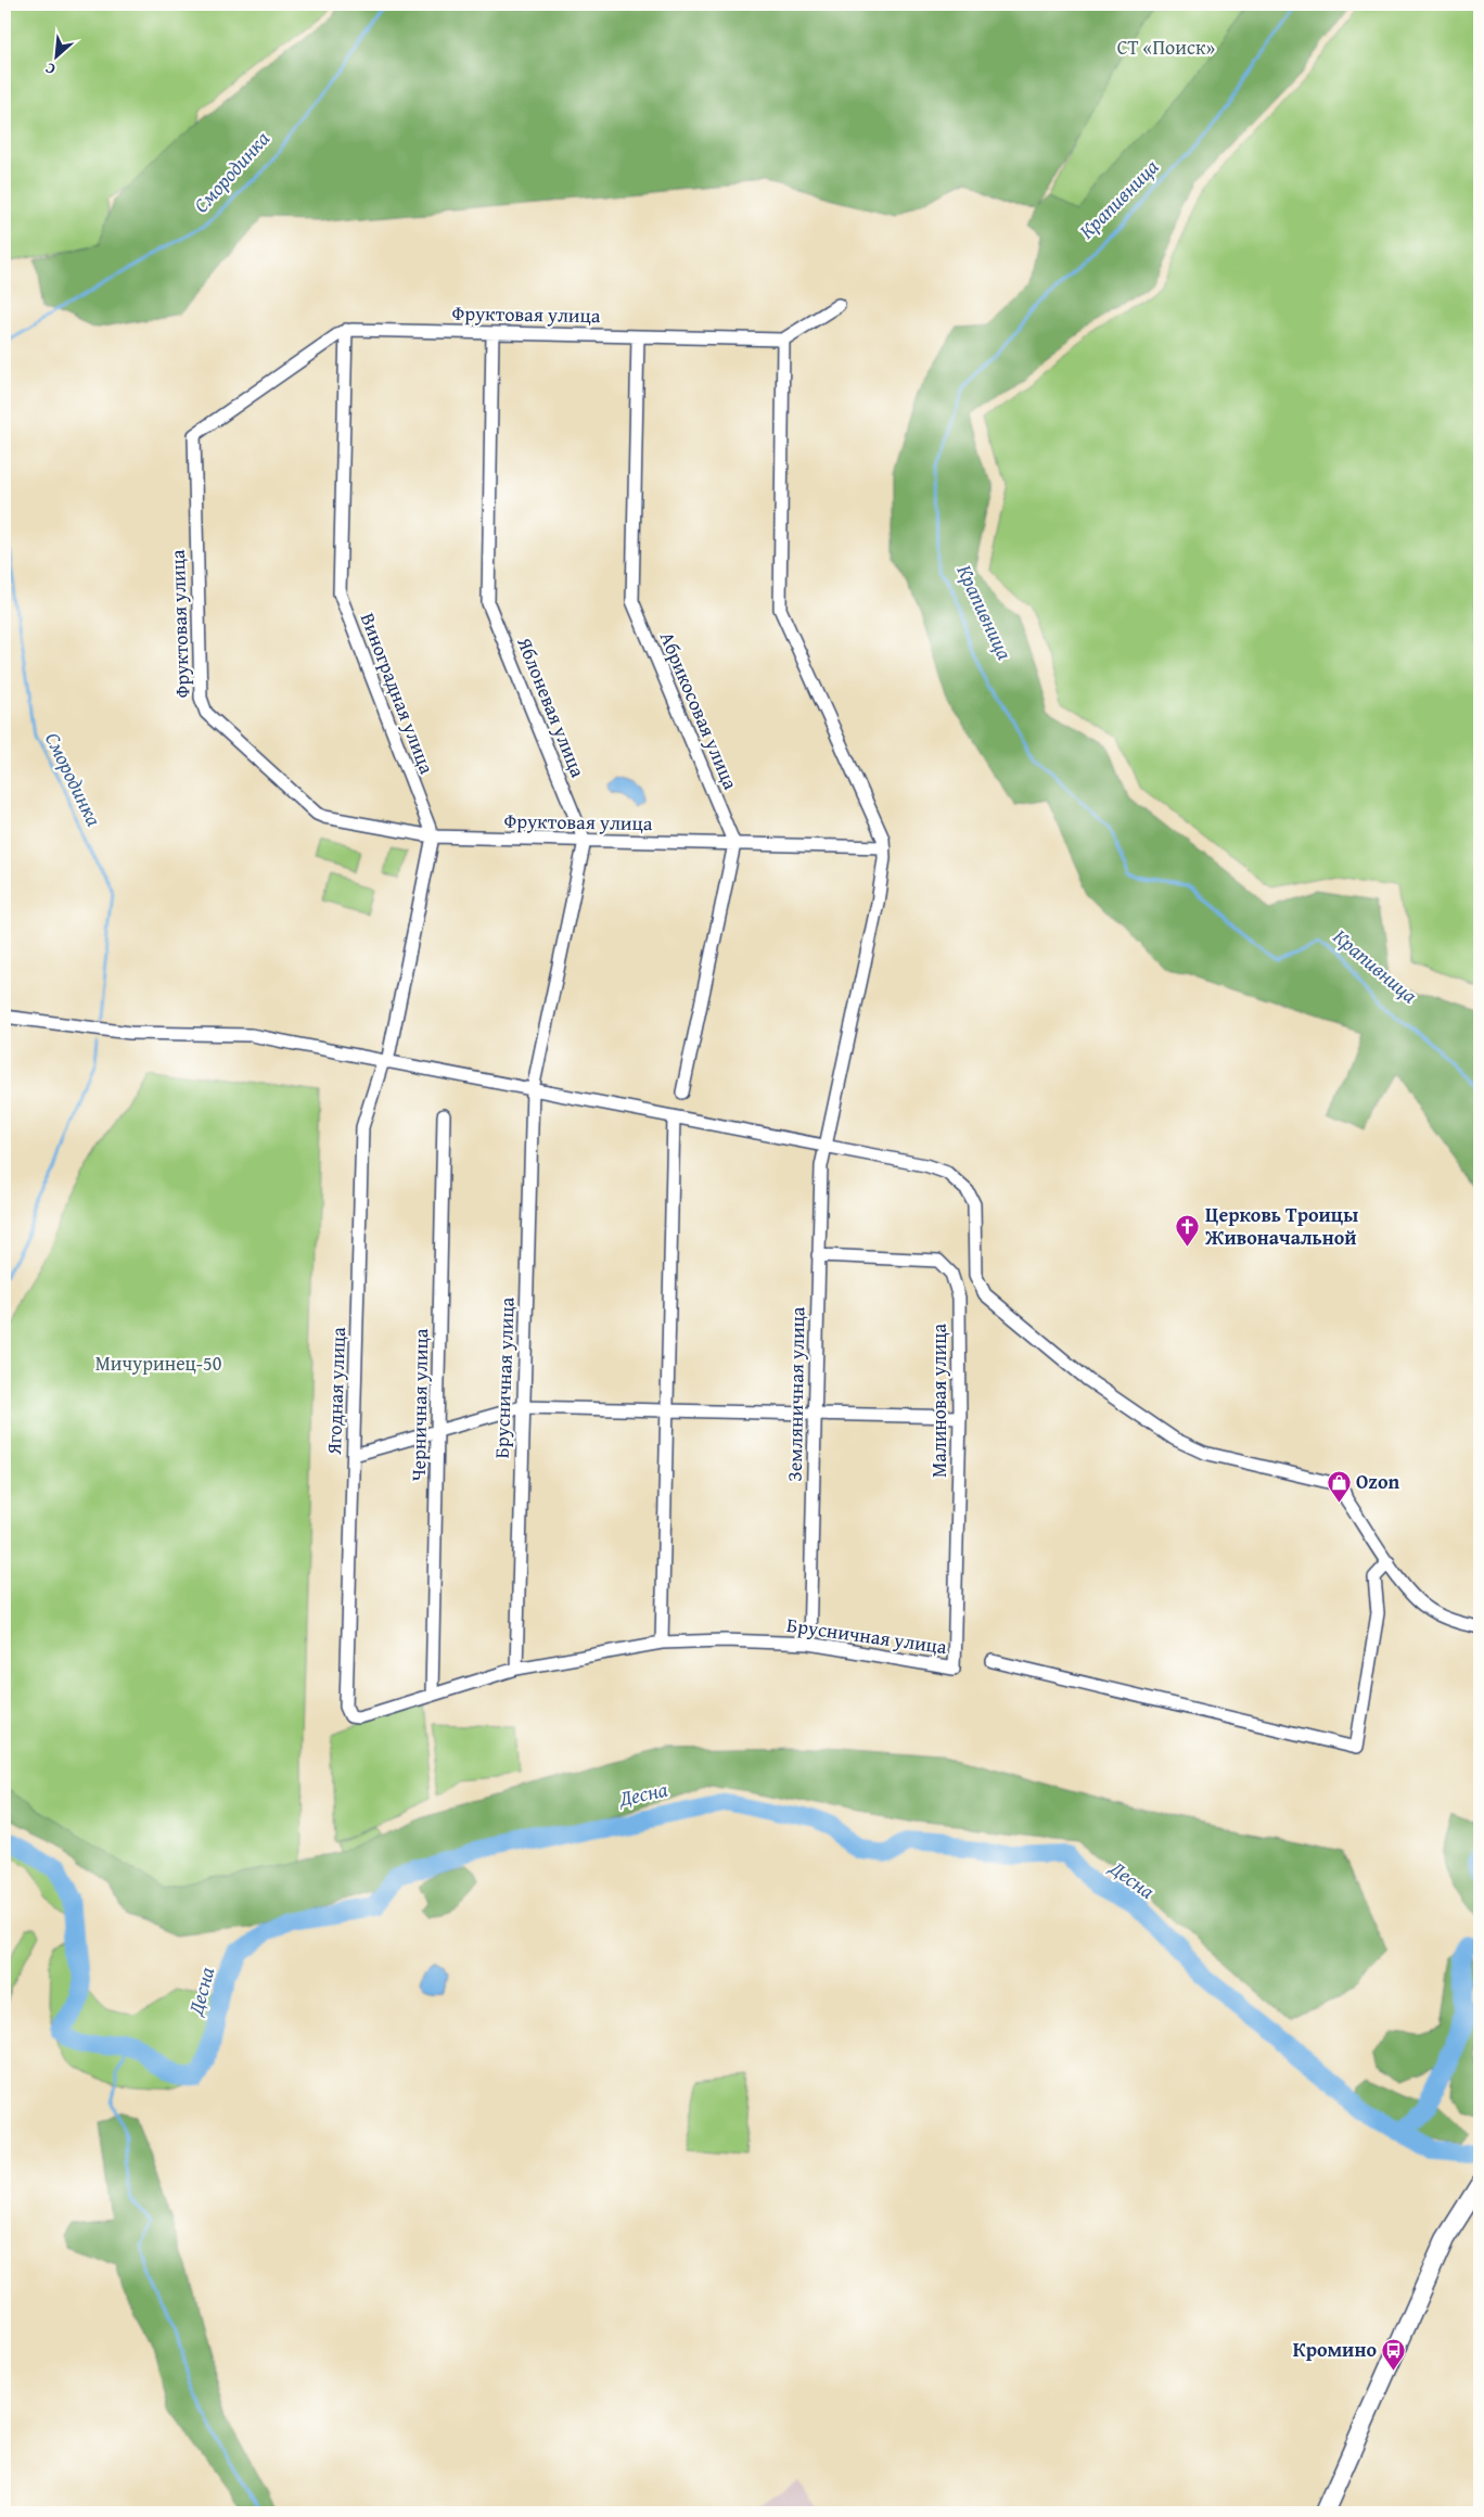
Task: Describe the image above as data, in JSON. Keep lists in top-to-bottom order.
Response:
{
  "streets": {
    "street": [
      "Фруктовая улица",
      "Виноградная улица",
      "Яблоневая улица",
      "Абрикосовая улица",
      "Брусничная улица",
      "Ягодная улица",
      "Земляничная улица",
      "Малиновая улица",
      "Черничная улица"
    ]
  },
  "crossings": [
    ["Фруктовая улица", "Виноградная улица"],
    ["Фруктовая улица", "Яблоневая улица"],
    ["Фруктовая улица", "Абрикосовая улица"],
    ["Брусничная улица", "Ягодная улица"],
    ["Брусничная улица", "Земляничная улица"],
    ["Брусничная улица", "Малиновая улица"],
    ["Брусничная улица", "Черничная улица"],
    ["Земляничная улица", "Малиновая улица"]
  ],
  "water": ["Смородинка", "Крапивница", "Десна"],
  "parks": ["СТ «Поиск»", "Мичуринец-50"],
  "places": {
    "church": ["Церковь Троицы Живоначальной"],
    "shop": ["Ozon"],
    "bus stop": ["Кромино"]
  },
  "north": "bottom left"
}
